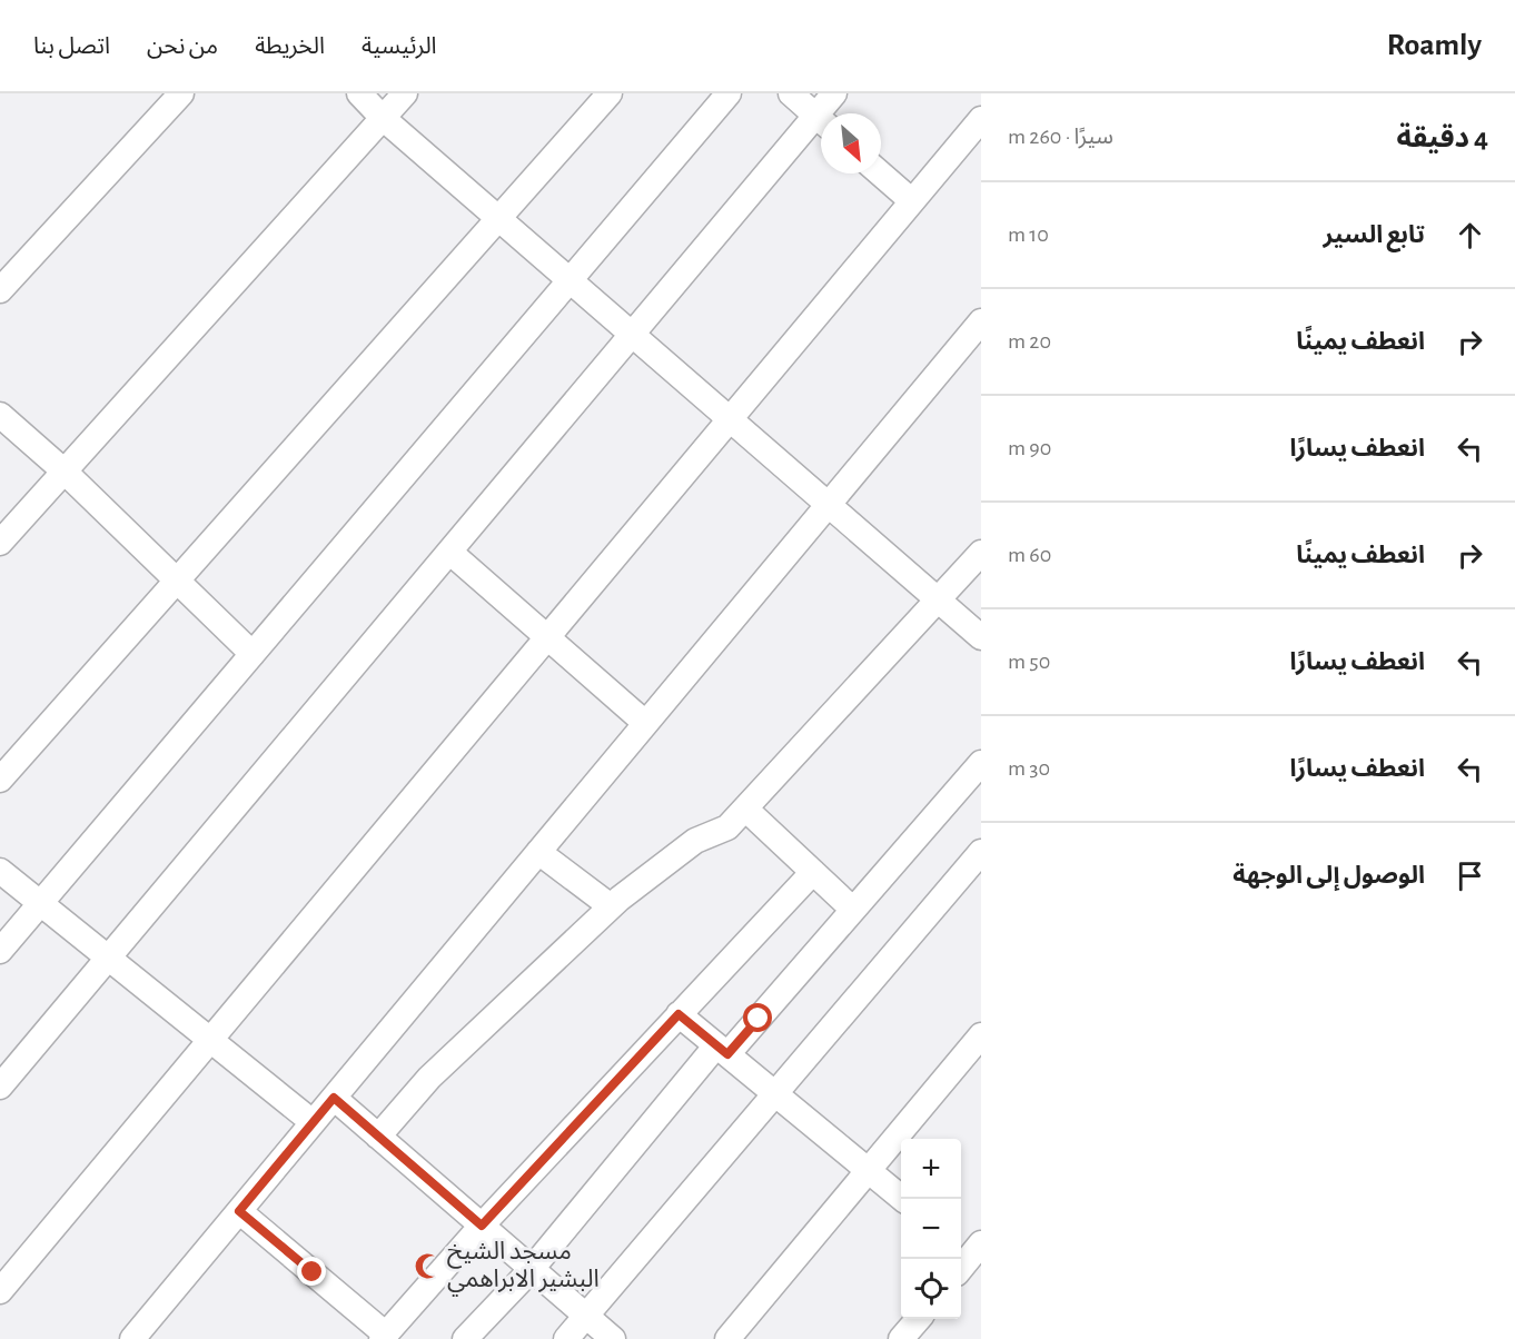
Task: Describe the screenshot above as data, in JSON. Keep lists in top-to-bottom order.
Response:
{
  "places": {
    "mosque": ["مسجد الشيخ البشير الابراهمي"]
  },
  "north": "bottom right",
  "page": {
    "header": "Roamly",
    "nav": [
      "الرئيسية",
      "الخريطة",
      "من نحن",
      "اتصل بنا"
    ],
    "heading": ["4 دقيقة", "سيرًا · 260 m"],
    "list": [
      ["تابع السير", "10 m"],
      ["انعطف يمينًا", "20 m"],
      ["انعطف يسارًا", "90 m"],
      ["انعطف يمينًا", "60 m"],
      ["انعطف يسارًا", "50 m"],
      ["انعطف يسارًا", "30 m"],
      "الوصول إلى الوجهة"
    ],
    "map_buttons": ["+", "−"]
  }
}
